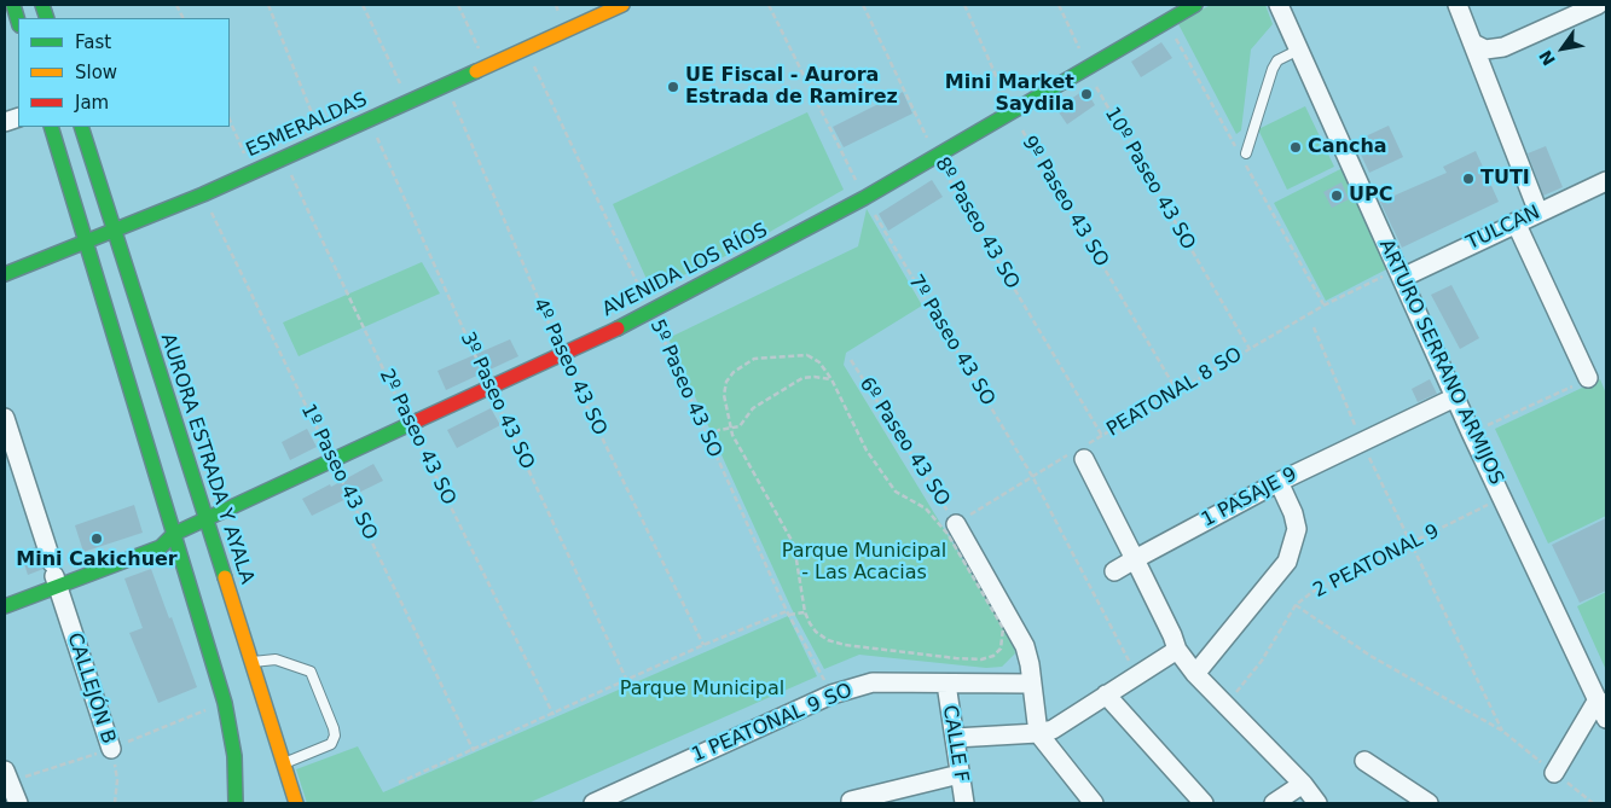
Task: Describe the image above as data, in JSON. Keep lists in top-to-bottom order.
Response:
{
  "streets": {
    "main road": ["ESMERALDAS", "AVENIDA LOS RÍOS", "AURORA ESTRADA Y AYALA"],
    "street": [
      "TULCAN",
      "ARTURO SERRANO ARMIJOS",
      "1 PASAJE 9",
      "CALLEJÓN B",
      "1 PEATONAL 9 SO",
      "CALLE F"
    ],
    "path": [
      "10º Paseo 43 SO",
      "9º Paseo 43 SO",
      "8º Paseo 43 SO",
      "7º Paseo 43 SO",
      "4º Paseo 43 SO",
      "5º Paseo 43 SO",
      "PEATONAL 8 SO",
      "3º Paseo 43 SO",
      "2º Paseo 43 SO",
      "6º Paseo 43 SO",
      "1º Paseo 43 SO",
      "2 PEATONAL 9"
    ]
  },
  "crossings": [
    ["ESMERALDAS", "4º Paseo 43 SO"],
    ["ESMERALDAS", "5º Paseo 43 SO"],
    ["ESMERALDAS", "3º Paseo 43 SO"],
    ["ESMERALDAS", "2º Paseo 43 SO"],
    ["ESMERALDAS", "AURORA ESTRADA Y AYALA"],
    ["ESMERALDAS", "1º Paseo 43 SO"],
    ["10º Paseo 43 SO", "AVENIDA LOS RÍOS"],
    ["10º Paseo 43 SO", "PEATONAL 8 SO"],
    ["9º Paseo 43 SO", "AVENIDA LOS RÍOS"],
    ["9º Paseo 43 SO", "PEATONAL 8 SO"],
    ["8º Paseo 43 SO", "AVENIDA LOS RÍOS"],
    ["8º Paseo 43 SO", "PEATONAL 8 SO"],
    ["TULCAN", "ARTURO SERRANO ARMIJOS"],
    ["TULCAN", "PEATONAL 8 SO"],
    ["AVENIDA LOS RÍOS", "7º Paseo 43 SO"],
    ["AVENIDA LOS RÍOS", "4º Paseo 43 SO"],
    ["AVENIDA LOS RÍOS", "5º Paseo 43 SO"],
    ["AVENIDA LOS RÍOS", "3º Paseo 43 SO"],
    ["AVENIDA LOS RÍOS", "2º Paseo 43 SO"],
    ["AVENIDA LOS RÍOS", "AURORA ESTRADA Y AYALA"],
    ["AVENIDA LOS RÍOS", "1º Paseo 43 SO"],
    ["AVENIDA LOS RÍOS", "CALLEJÓN B"],
    ["7º Paseo 43 SO", "PEATONAL 8 SO"],
    ["ARTURO SERRANO ARMIJOS", "PEATONAL 8 SO"],
    ["ARTURO SERRANO ARMIJOS", "1 PASAJE 9"],
    ["ARTURO SERRANO ARMIJOS", "2 PEATONAL 9"],
    ["5º Paseo 43 SO", "1 PEATONAL 9 SO"],
    ["PEATONAL 8 SO", "6º Paseo 43 SO"],
    ["1 PEATONAL 9 SO", "CALLE F"]
  ],
  "parks": ["Parque Municipal - Las Acacias", "Parque Municipal"],
  "places": [
    "UE Fiscal - Aurora Estrada de Ramirez",
    "Mini Market Saydila",
    "Cancha",
    "TUTI",
    "UPC",
    "Mini Cakichuer"
  ],
  "legend": ["Fast", "Slow", "Jam"],
  "north": "bottom left"
}
